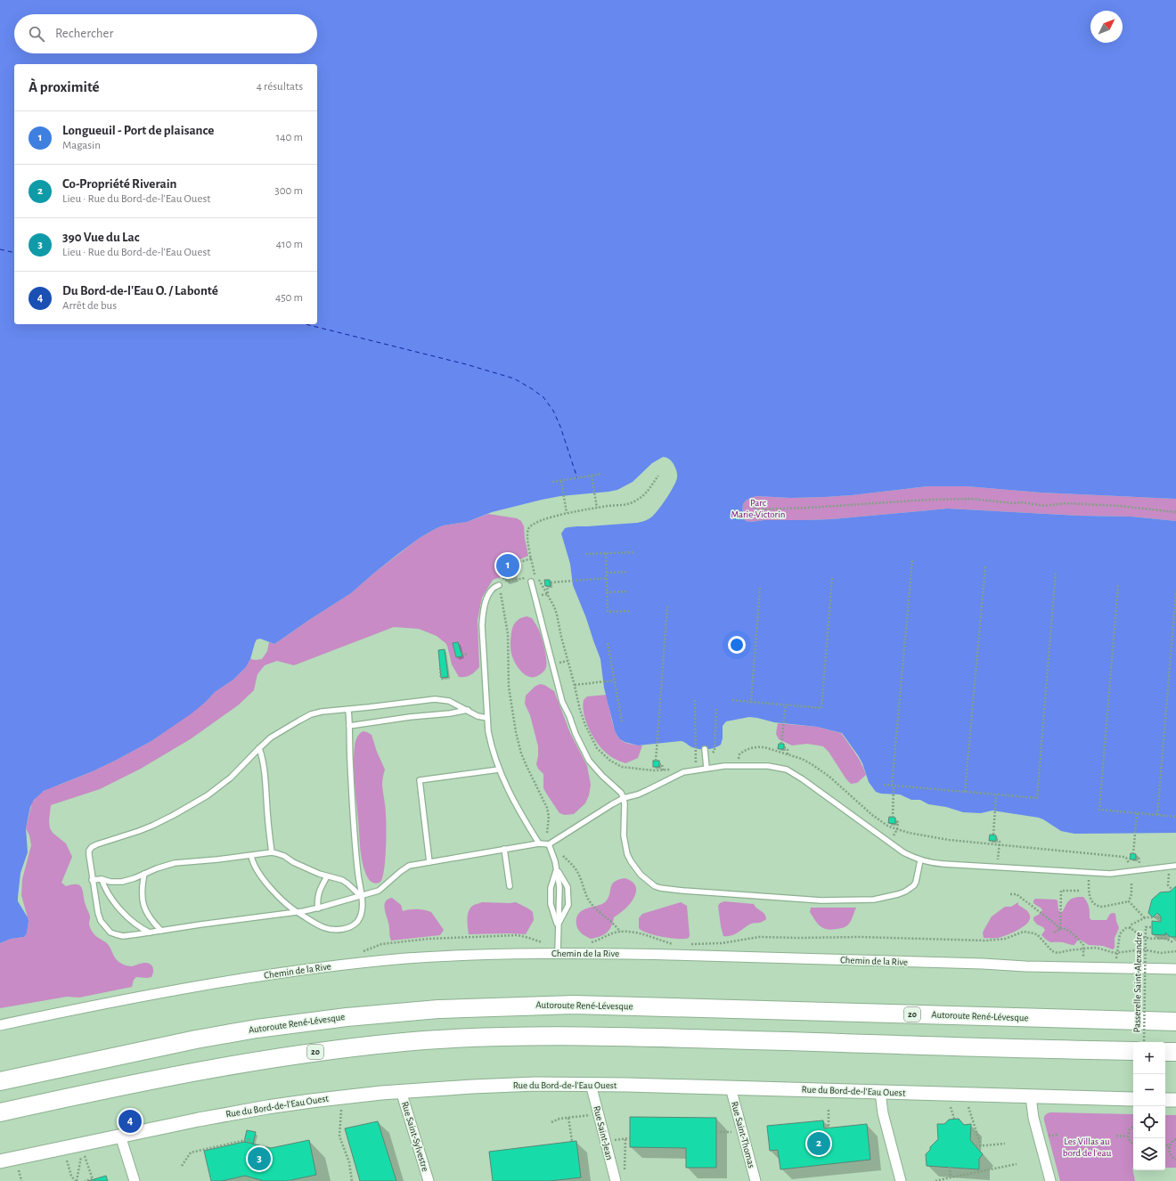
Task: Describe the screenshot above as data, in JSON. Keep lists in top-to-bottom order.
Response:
{
  "streets": {
    "highway": ["Autoroute René-Lévesque", "20"],
    "street": [
      "Chemin de la Rive",
      "Rue du Bord-de-l'Eau Ouest",
      "Rue Saint-Jean",
      "Rue Saint-Thomas",
      "Rue Saint-Sylvestre"
    ],
    "path": ["Passerelle Saint-Alexandre"]
  },
  "crossings": [
    ["Rue du Bord-de-l'Eau Ouest", "Rue Saint-Jean"],
    ["Rue du Bord-de-l'Eau Ouest", "Rue Saint-Thomas"],
    ["Rue du Bord-de-l'Eau Ouest", "Rue Saint-Sylvestre"]
  ],
  "parks": ["Parc Marie-Victorin", "Les Villas au bord de l'eau"],
  "north": "top right",
  "page": {
    "search": "Rechercher",
    "heading": ["À proximité", "4 résultats"],
    "list": [
      {
        "mark": "1",
        "name": "Longueuil - Port de plaisance",
        "note": "Magasin",
        "value": "140 m"
      },
      {
        "mark": "2",
        "name": "Co-Propriété Riverain",
        "note": "Lieu · Rue du Bord-de-l'Eau Ouest",
        "value": "300 m"
      },
      {
        "mark": "3",
        "name": "390 Vue du Lac",
        "note": "Lieu · Rue du Bord-de-l'Eau Ouest",
        "value": "410 m"
      },
      {
        "mark": "4",
        "name": "Du Bord-de-l'Eau O. / Labonté",
        "note": "Arrêt de bus",
        "value": "450 m"
      }
    ],
    "pins": [
      "1",
      "4",
      "2",
      "3"
    ],
    "map_buttons": ["+", "−"]
  }
}
